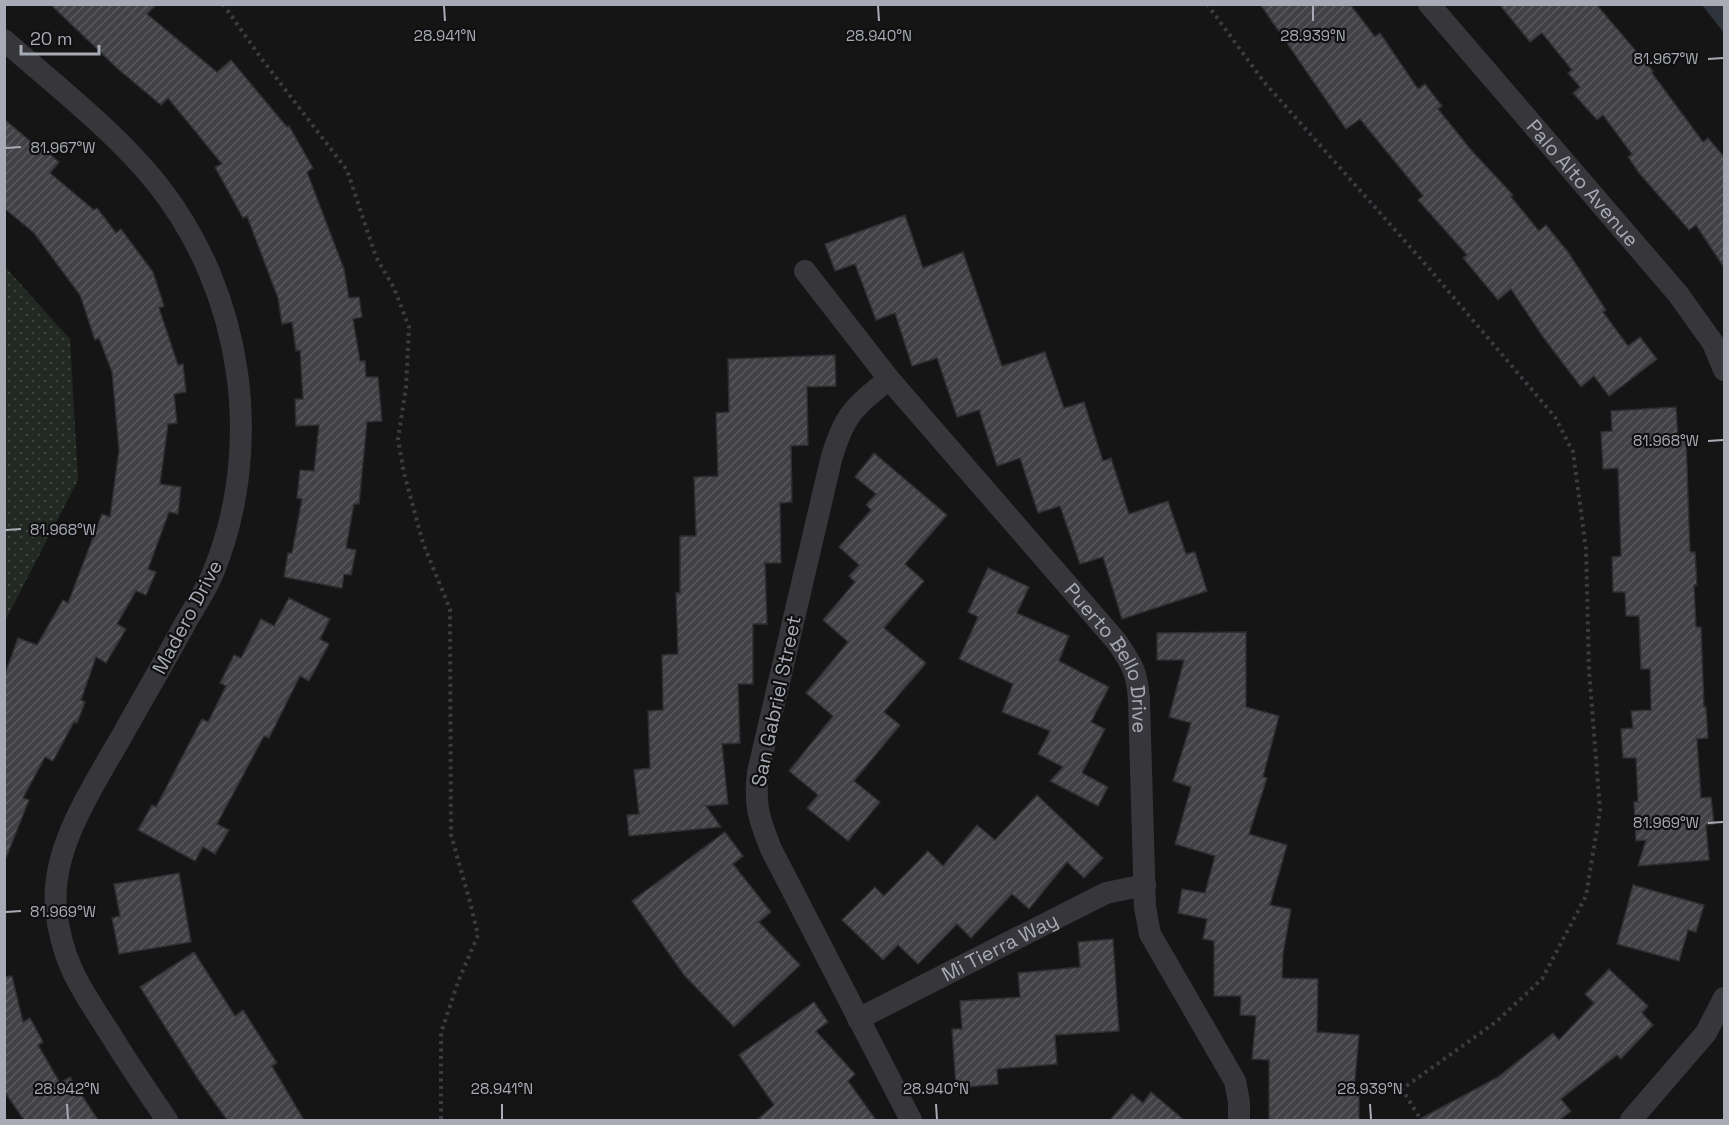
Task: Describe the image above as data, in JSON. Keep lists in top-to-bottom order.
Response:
{
  "streets": {
    "street": [
      "Palo Alto Avenue",
      "Madero Drive",
      "Puerto Bello Drive",
      "San Gabriel Street",
      "Mi Tierra Way"
    ]
  },
  "crossings": [
    ["Puerto Bello Drive", "San Gabriel Street"],
    ["Puerto Bello Drive", "Mi Tierra Way"],
    ["San Gabriel Street", "Mi Tierra Way"]
  ],
  "scale_bar": "20 m",
  "coordinates": [
    "28.941°N",
    "28.940°N",
    "28.939°N",
    "81.967°W",
    "81.968°W",
    "81.969°W",
    "28.942°N"
  ]
}
